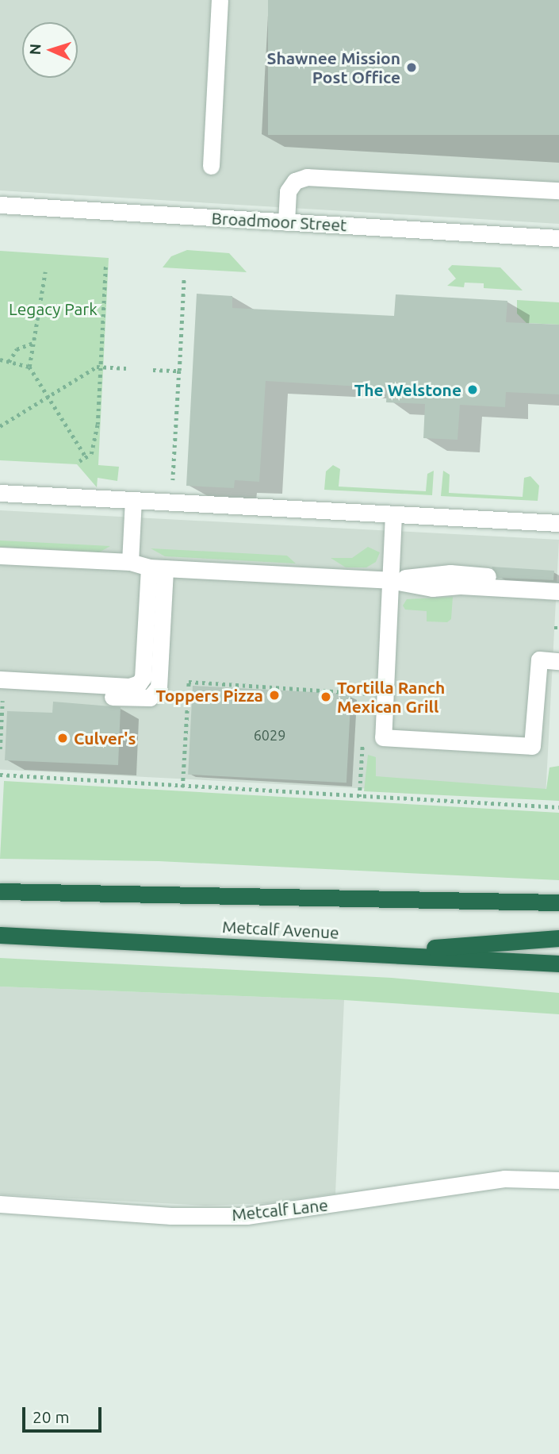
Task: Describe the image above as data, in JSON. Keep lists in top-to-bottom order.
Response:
{
  "streets": {
    "highway": ["Metcalf Avenue"],
    "street": ["Broadmoor Street", "Metcalf Lane"]
  },
  "parks": ["Legacy Park"],
  "places": [
    "Shawnee Mission Post Office",
    "The Welstone",
    "Toppers Pizza",
    "Tortilla Ranch Mexican Grill",
    "Culver's"
  ],
  "house_numbers": ["6029"],
  "scale_bar": "20 m",
  "north": "left"
}
